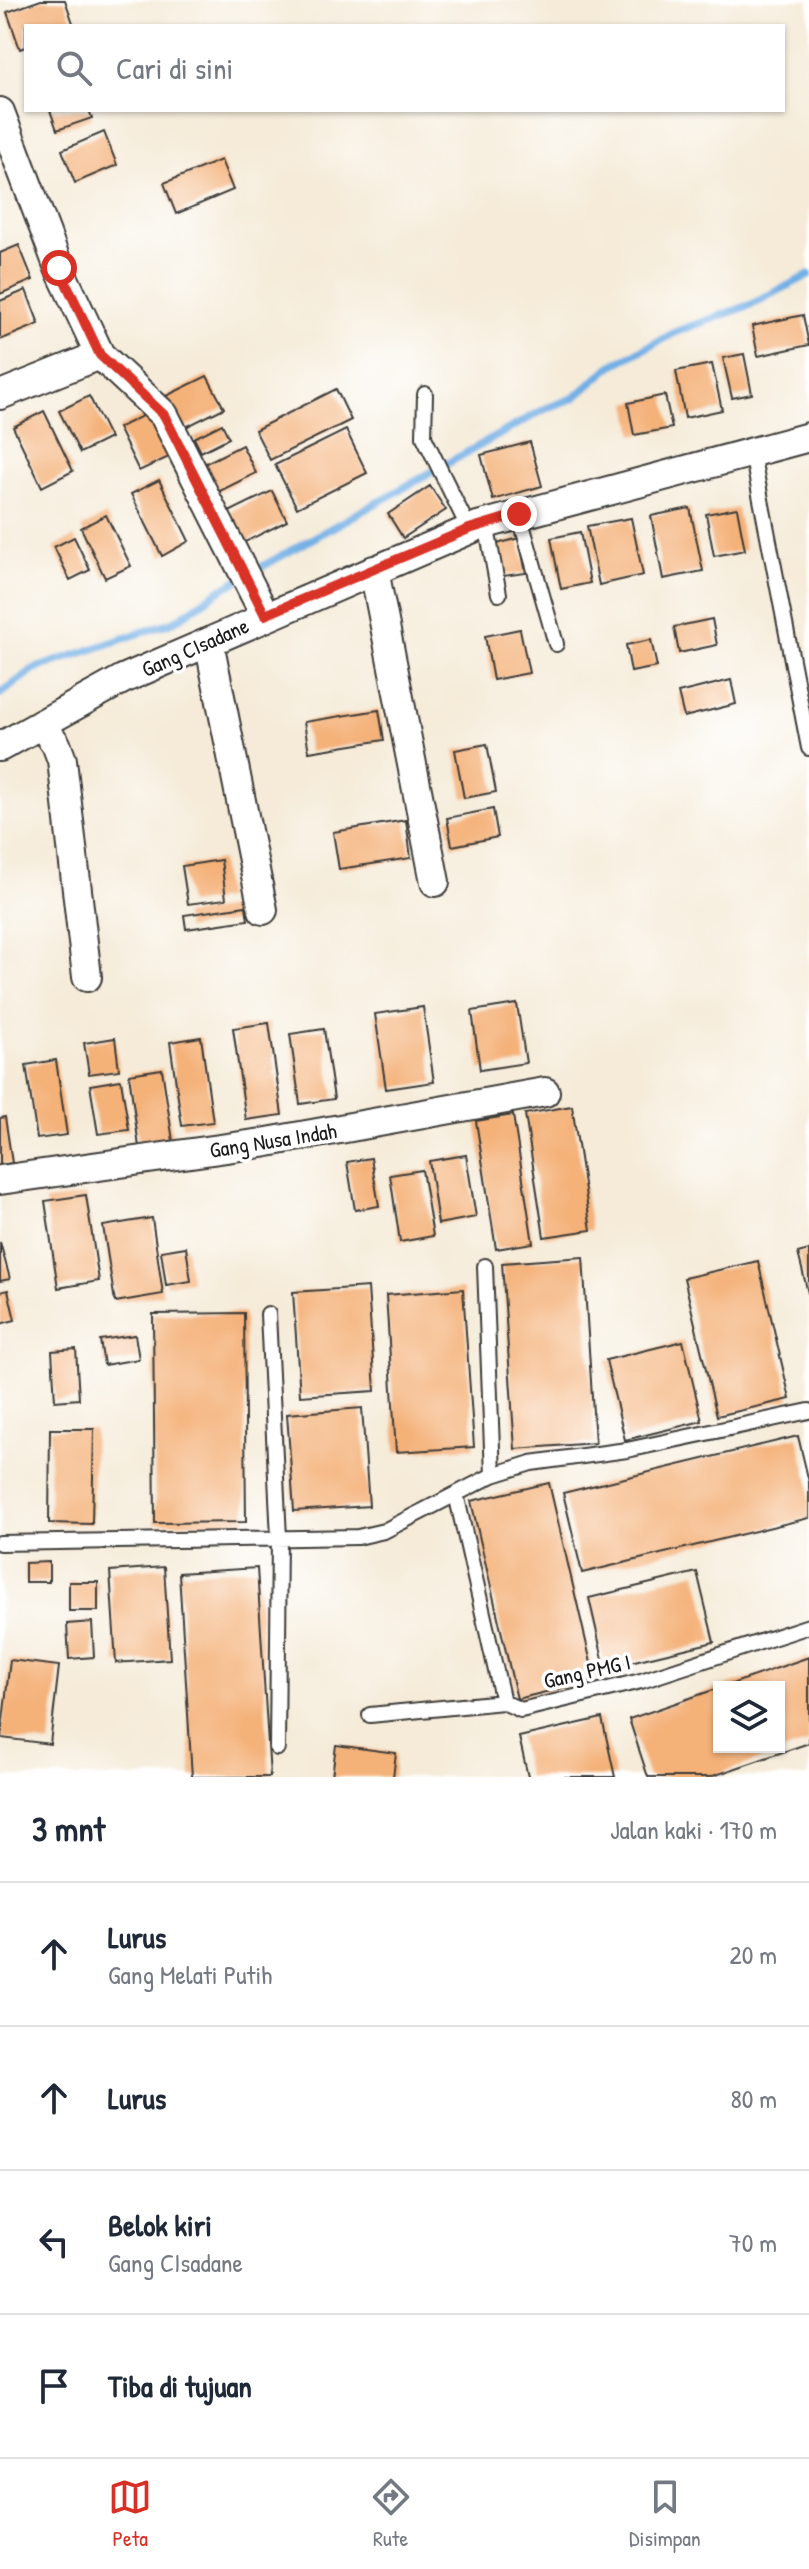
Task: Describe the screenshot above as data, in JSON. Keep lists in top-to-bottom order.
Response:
{
  "streets": {
    "street": ["Gang CIsadane", "Gang Nusa Indah"],
    "lane": ["Gang PMG I"]
  },
  "page": {
    "search": "Cari di sini",
    "heading": ["3 mnt", "Jalan kaki · 170 m"],
    "list": [
      ["Lurus", "Gang Melati Putih", "20 m"],
      ["Lurus", "80 m"],
      ["Belok kiri", "Gang CIsadane", "70 m"],
      "Tiba di tujuan"
    ],
    "nav": ["Peta", "Rute", "Disimpan"]
  }
}
